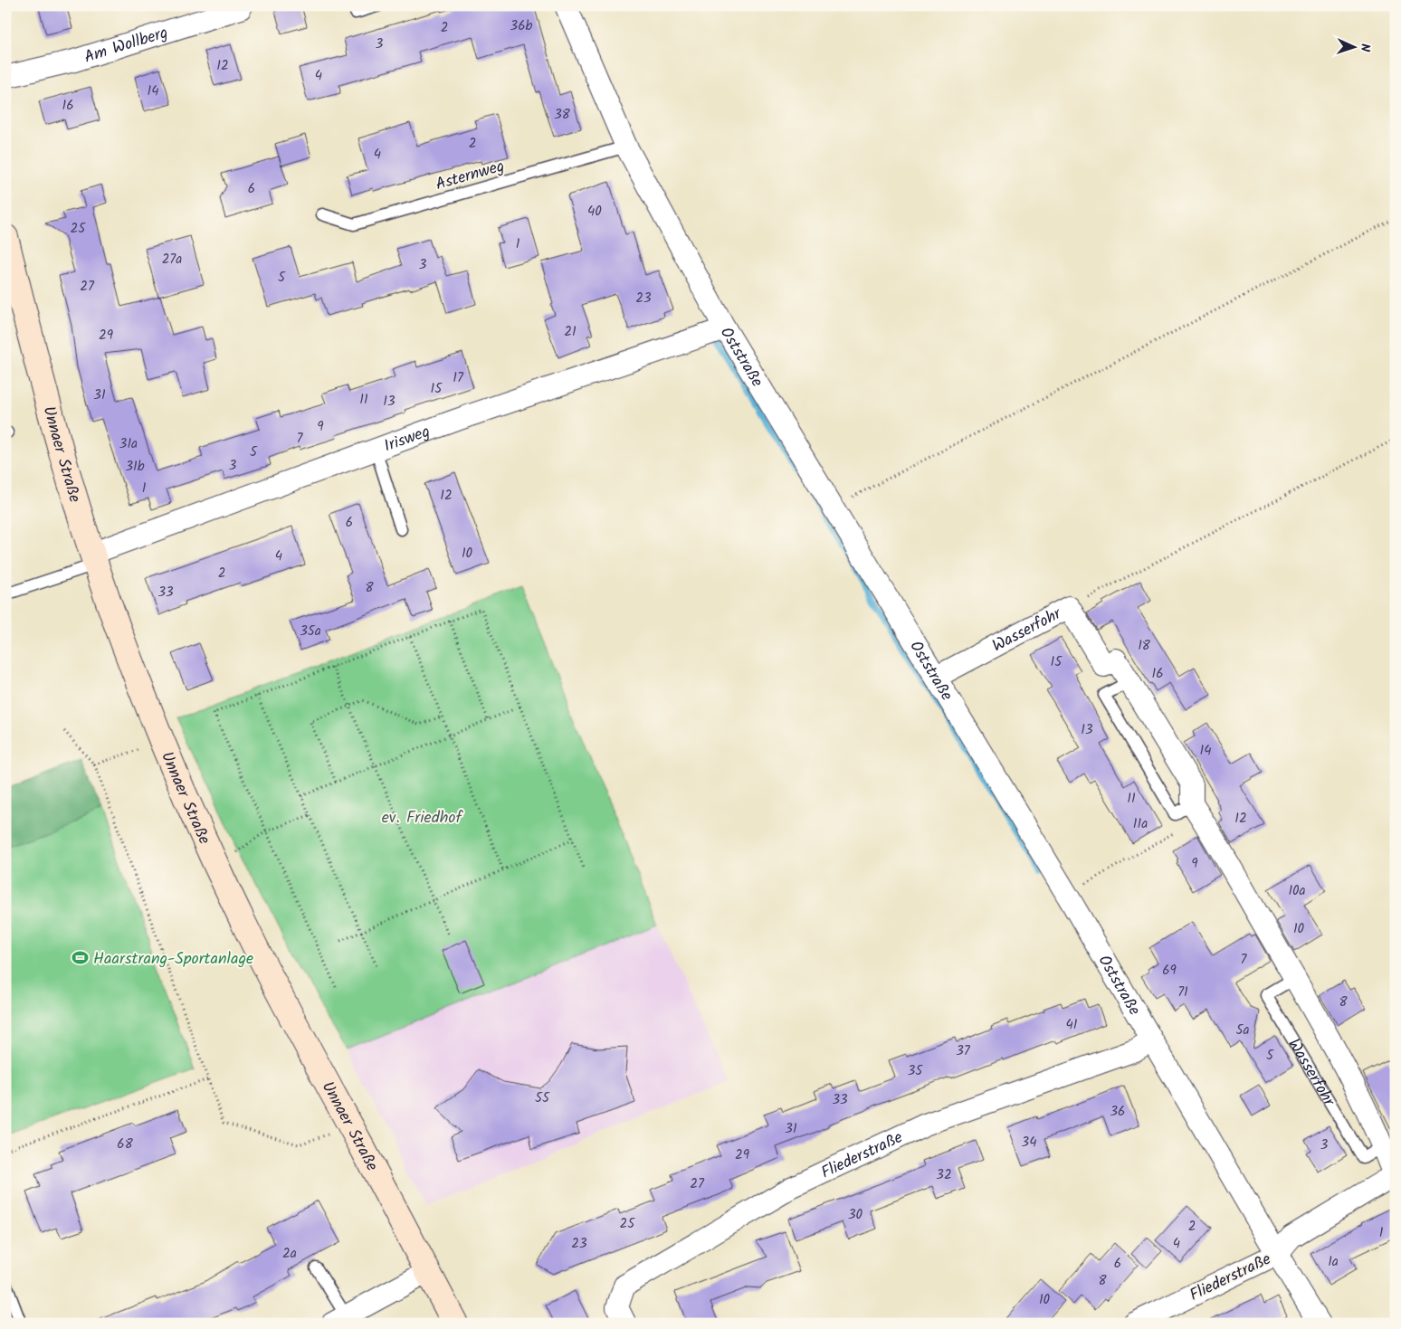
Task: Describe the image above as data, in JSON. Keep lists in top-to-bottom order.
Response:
{
  "streets": {
    "main road": ["Unnaer Straße"],
    "street": [
      "Am Wollberg",
      "Oststraße",
      "Irisweg",
      "Wasserfohr",
      "Fliederstraße"
    ],
    "lane": ["Asternweg"]
  },
  "crossings": [
    ["Asternweg", "Oststraße"],
    ["Oststraße", "Irisweg"],
    ["Oststraße", "Wasserfohr"],
    ["Oststraße", "Fliederstraße"],
    ["Irisweg", "Unnaer Straße"],
    ["Wasserfohr", "Fliederstraße"]
  ],
  "parks": ["ev. Friedhof"],
  "places": {
    "sports": ["Haarstrang-Sportanlage"]
  },
  "house_numbers": [
    "36b",
    "2",
    "3",
    "12",
    "4",
    "14",
    "16",
    "38",
    "2",
    "4",
    "6",
    "40",
    "25",
    "1",
    "27a",
    "3",
    "5",
    "27",
    "23",
    "21",
    "29",
    "17",
    "15",
    "31",
    "11",
    "13",
    "9",
    "7",
    "31a",
    "5",
    "3",
    "31b",
    "1",
    "12",
    "6",
    "10",
    "4",
    "2",
    "8",
    "33",
    "35a",
    "18",
    "15",
    "16",
    "13",
    "14",
    "11",
    "12",
    "11a",
    "9",
    "10a",
    "10",
    "7",
    "69",
    "71",
    "8",
    "41",
    "5a",
    "37",
    "5",
    "35",
    "55",
    "33",
    "36",
    "31",
    "34",
    "68",
    "3",
    "29",
    "32",
    "27",
    "30",
    "25",
    "2",
    "1",
    "23",
    "4",
    "2a",
    "1a",
    "6",
    "8",
    "10"
  ],
  "north": "right"
}
